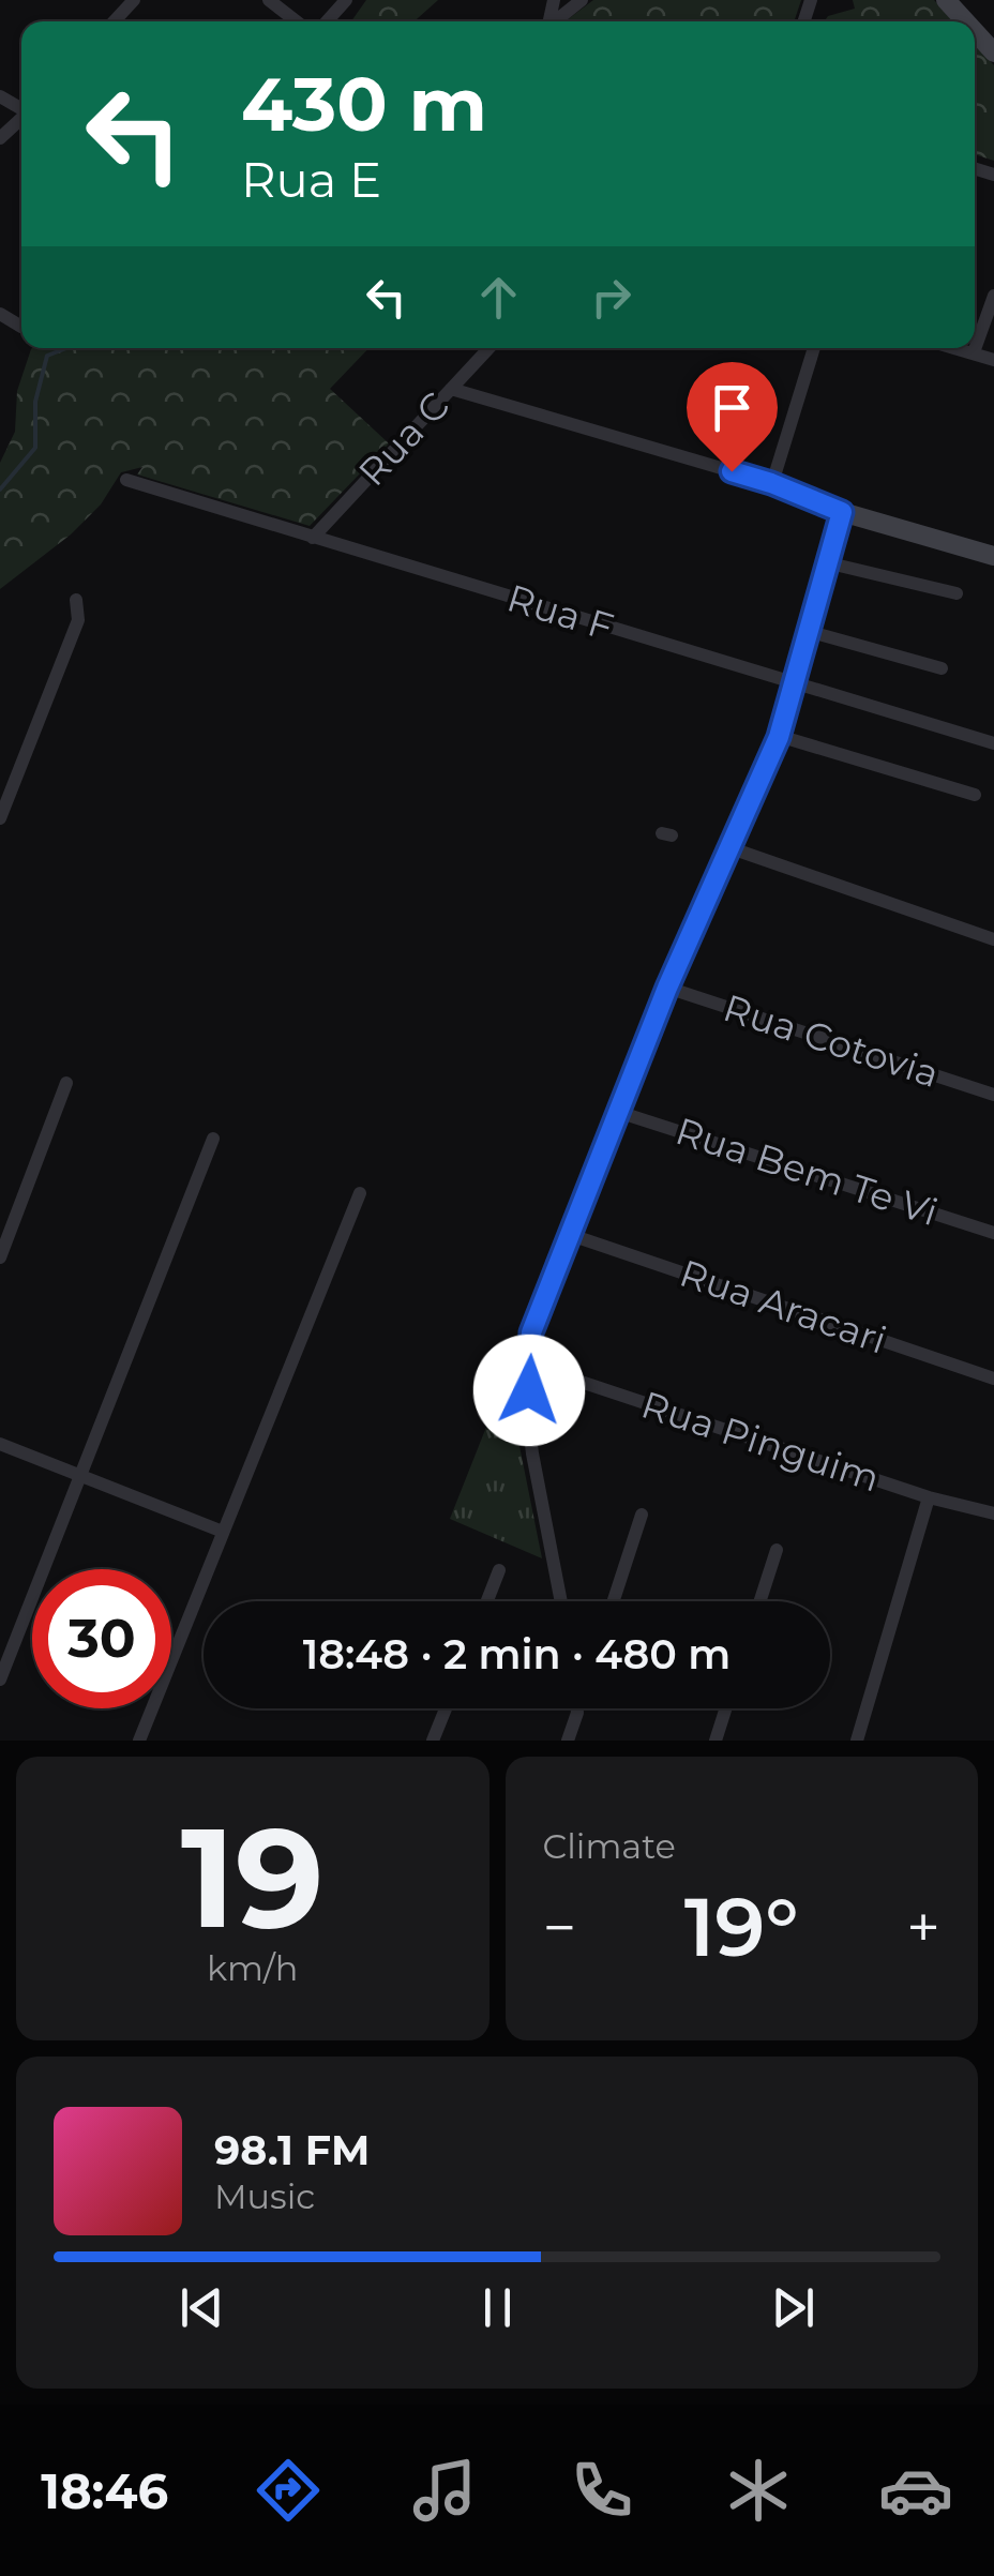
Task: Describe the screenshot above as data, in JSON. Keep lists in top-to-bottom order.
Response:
{
  "streets": {
    "street": [
      "Rua C",
      "Rua F",
      "Rua Cotovia",
      "Rua Bem Te Vi",
      "Rua Aracari",
      "Rua Pinguim"
    ]
  },
  "crossings": [
    ["Rua C", "Rua F"]
  ],
  "page": {
    "turn": ["430 m", "Rua E"],
    "limit": "30",
    "trip": "18:48 · 2 min · 480 m",
    "tile": [
      ["19", "km/h"],
      "Climate"
    ],
    "heat": ["−", "19°", "+"],
    "song": ["98.1 FM", "Music"],
    "tabs": "18:46"
  }
}
